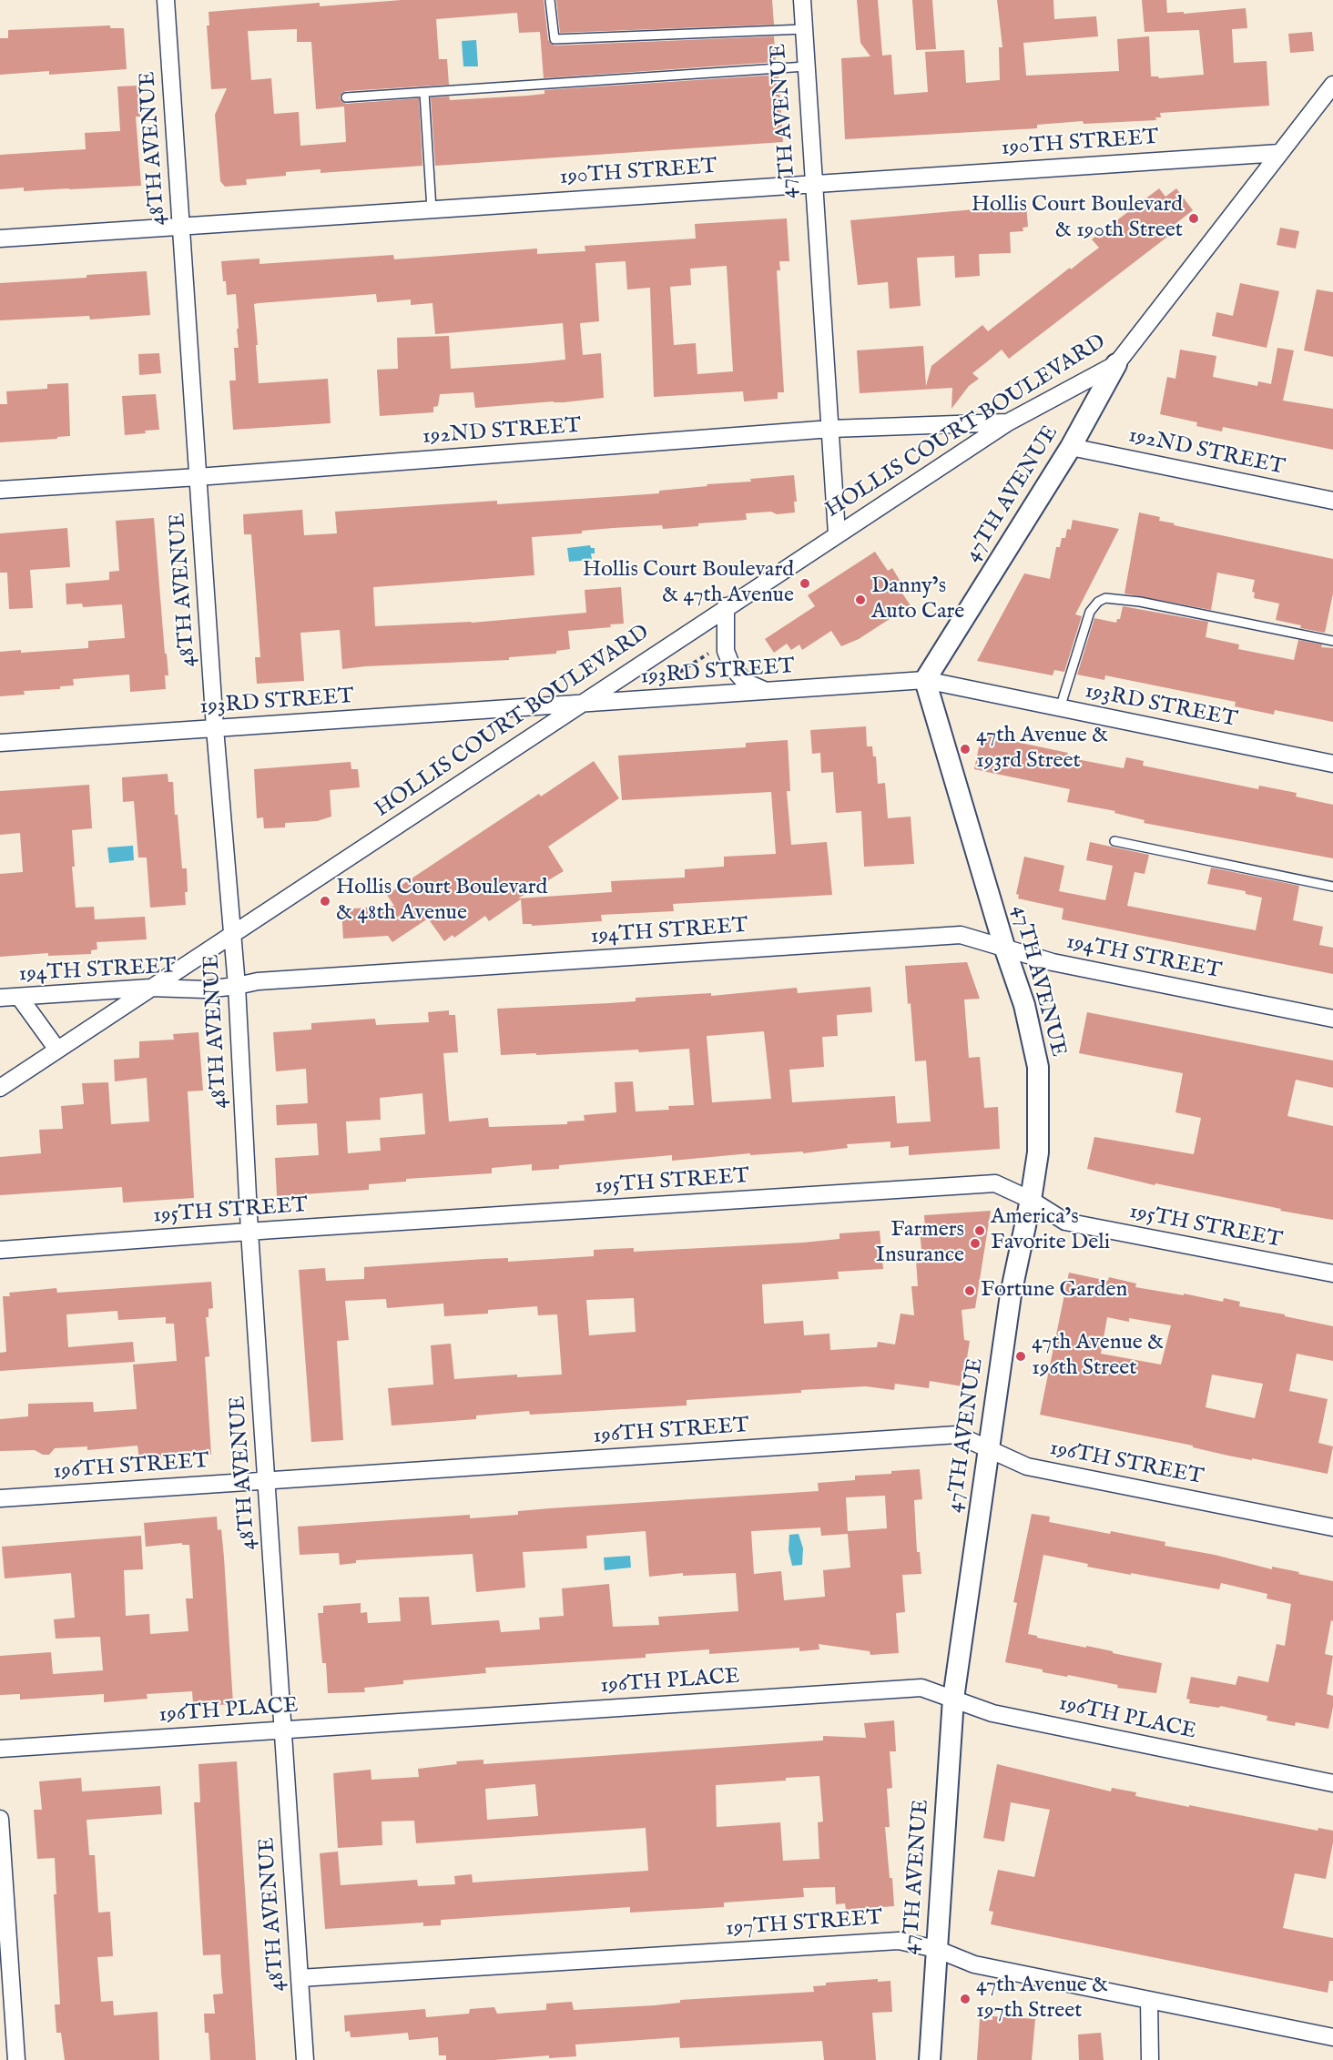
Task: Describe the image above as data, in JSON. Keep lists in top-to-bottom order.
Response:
{
  "streets": {
    "street": [
      "47TH AVENUE",
      "190TH STREET",
      "48TH AVENUE",
      "HOLLIS COURT BOULEVARD",
      "192ND STREET",
      "193RD STREET",
      "194TH STREET",
      "195TH STREET",
      "196TH STREET",
      "196TH PLACE",
      "197TH STREET"
    ]
  },
  "crossings": [
    ["47TH AVENUE", "190TH STREET"],
    ["47TH AVENUE", "HOLLIS COURT BOULEVARD"],
    ["47TH AVENUE", "192ND STREET"],
    ["47TH AVENUE", "193RD STREET"],
    ["47TH AVENUE", "194TH STREET"],
    ["47TH AVENUE", "195TH STREET"],
    ["47TH AVENUE", "196TH STREET"],
    ["47TH AVENUE", "196TH PLACE"],
    ["47TH AVENUE", "197TH STREET"],
    ["190TH STREET", "48TH AVENUE"],
    ["190TH STREET", "HOLLIS COURT BOULEVARD"],
    ["48TH AVENUE", "HOLLIS COURT BOULEVARD"],
    ["48TH AVENUE", "192ND STREET"],
    ["48TH AVENUE", "193RD STREET"],
    ["48TH AVENUE", "194TH STREET"],
    ["48TH AVENUE", "195TH STREET"],
    ["48TH AVENUE", "196TH STREET"],
    ["48TH AVENUE", "196TH PLACE"],
    ["48TH AVENUE", "197TH STREET"],
    ["HOLLIS COURT BOULEVARD", "192ND STREET"],
    ["HOLLIS COURT BOULEVARD", "193RD STREET"],
    ["HOLLIS COURT BOULEVARD", "194TH STREET"]
  ],
  "places": [
    "Hollis Court Boulevard & 190th Street",
    "Hollis Court Boulevard & 47th Avenue",
    "Danny’s Auto Care",
    "47th Avenue & 193rd Street",
    "Hollis Court Boulevard & 48th Avenue",
    "America’s Favorite Deli",
    "Farmers Insurance",
    "Fortune Garden",
    "47th Avenue & 196th Street",
    "47th Avenue & 197th Street"
  ]
}
